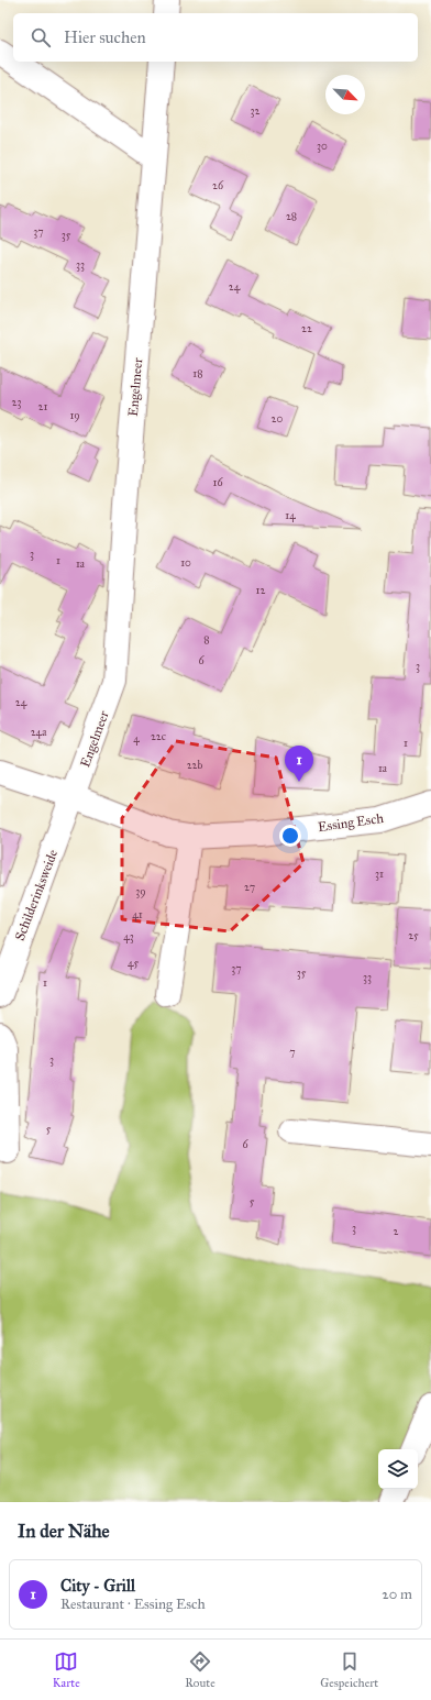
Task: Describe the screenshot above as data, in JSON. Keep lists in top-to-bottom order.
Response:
{
  "streets": {
    "street": ["Engelmeer", "Essing Esch", "Schilderinksweide"]
  },
  "crossings": [
    ["Engelmeer", "Essing Esch"],
    ["Engelmeer", "Schilderinksweide"],
    ["Essing Esch", "Schilderinksweide"]
  ],
  "house_numbers": [
    "32",
    "30",
    "26",
    "28",
    "37",
    "35",
    "33",
    "24",
    "22",
    "18",
    "23",
    "21",
    "19",
    "20",
    "16",
    "14",
    "3",
    "1",
    "10",
    "1a",
    "12",
    "8",
    "6",
    "3",
    "24",
    "24a",
    "22c",
    "4",
    "1",
    "22b",
    "1a",
    "31",
    "27",
    "39",
    "41",
    "25",
    "43",
    "45",
    "37",
    "35",
    "33",
    "1",
    "7",
    "3",
    "5",
    "6",
    "5",
    "3",
    "2"
  ],
  "north": "bottom right",
  "page": {
    "search": "Hier suchen",
    "pins": "1",
    "heading": "In der Nähe",
    "list": [
      {
        "mark": "1",
        "name": "City - Grill",
        "note": "Restaurant · Essing Esch",
        "value": "20 m"
      }
    ],
    "nav": ["Karte", "Route", "Gespeichert"]
  }
}
